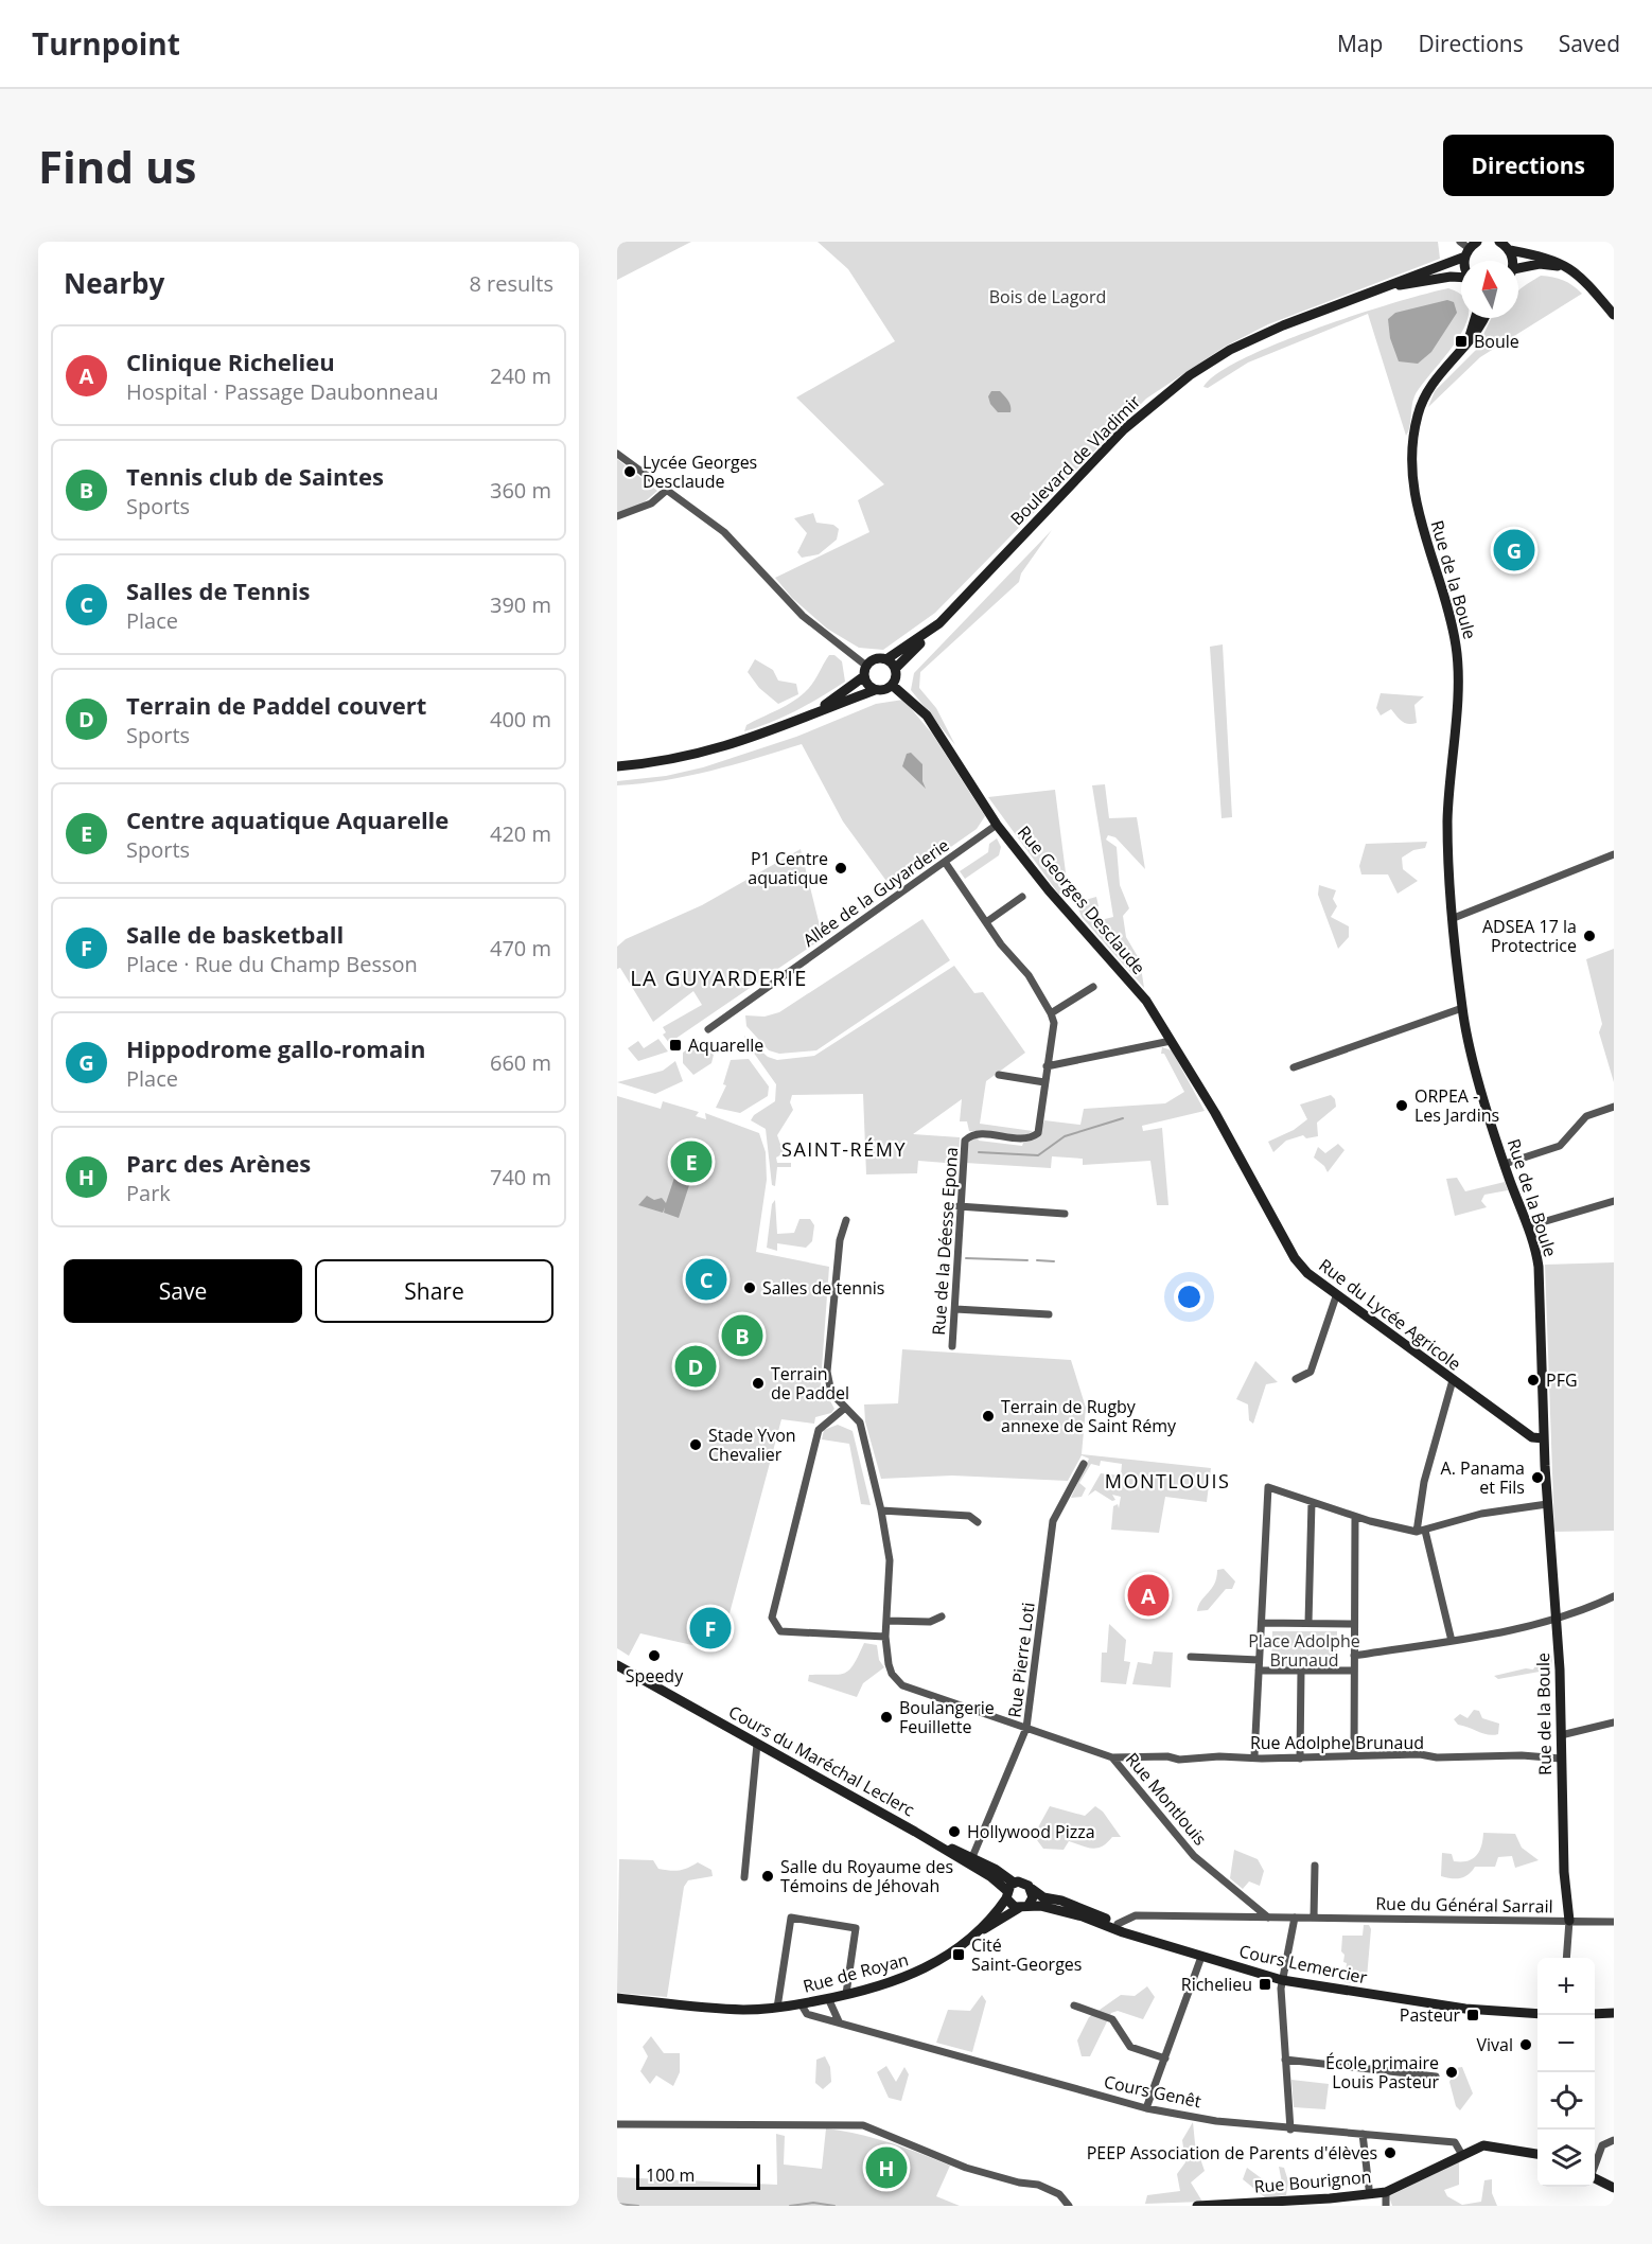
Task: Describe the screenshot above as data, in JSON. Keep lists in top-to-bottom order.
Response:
{
  "streets": {
    "street": [
      "Boulevard de Vladimir",
      "Rue de la Boule",
      "Allée de la Guyarderie",
      "Rue Georges Desclaude",
      "Rue de la Déesse Epona",
      "Rue du Lycée Agricole",
      "Rue Pierre Loti",
      "Rue Adolphe Brunaud",
      "Cours du Maréchal Leclerc",
      "Rue Montlouis",
      "Rue du Général Sarrail",
      "Cours Lemercier",
      "Rue de Royan",
      "Cours Genêt",
      "Rue Bourignon"
    ]
  },
  "crossings": [
    ["Boulevard de Vladimir", "Rue Georges Desclaude"],
    ["Rue de la Boule", "Rue du Lycée Agricole"],
    ["Rue de la Boule", "Rue Adolphe Brunaud"],
    ["Rue de la Boule", "Rue du Général Sarrail"],
    ["Allée de la Guyarderie", "Rue Georges Desclaude"],
    ["Rue Georges Desclaude", "Rue du Lycée Agricole"],
    ["Rue Pierre Loti", "Rue Montlouis"],
    ["Rue Adolphe Brunaud", "Rue Montlouis"],
    ["Cours du Maréchal Leclerc", "Cours Lemercier"],
    ["Cours du Maréchal Leclerc", "Rue de Royan"],
    ["Rue Montlouis", "Rue du Général Sarrail"],
    ["Cours Lemercier", "Rue de Royan"],
    ["Rue de Royan", "Cours Genêt"],
    ["Cours Genêt", "Rue Bourignon"]
  ],
  "districts": ["LA GUYARDERIE", "SAINT-RÉMY", "MONTLOUIS"],
  "parks": ["Bois de Lagord", "Place Adolphe Brunaud"],
  "places": {
    "transit": [
      "Boule",
      "Aquarelle",
      "Cité Saint-Georges",
      "Richelieu",
      "Pasteur"
    ],
    "other": [
      "Lycée Georges Desclaude",
      "P1 Centre aquatique",
      "ADSEA 17 la Protectrice",
      "ORPEA - Les Jardins",
      "Salles de tennis",
      "PFG",
      "Terrain de Paddel",
      "Terrain de Rugby annexe de Saint Rémy",
      "Stade Yvon Chevalier",
      "A. Panama et Fils",
      "Speedy",
      "Boulangerie Feuillette",
      "Hollywood Pizza",
      "Salle du Royaume des Témoins de Jéhovah",
      "Vival",
      "École primaire Louis Pasteur",
      "PEEP Association de Parents d'élèves"
    ]
  },
  "scale_bar": "100 m",
  "north": "top",
  "page": {
    "header": "Turnpoint",
    "nav": ["Map", "Directions", "Saved"],
    "buttons": [
      "Directions",
      ["Save", "Share"]
    ],
    "title": "Find us",
    "heading": ["Nearby", "8 results"],
    "list": [
      {
        "mark": "A",
        "name": "Clinique Richelieu",
        "note": "Hospital · Passage Daubonneau",
        "value": "240 m"
      },
      {
        "mark": "B",
        "name": "Tennis club de Saintes",
        "note": "Sports",
        "value": "360 m"
      },
      {
        "mark": "C",
        "name": "Salles de Tennis",
        "note": "Place",
        "value": "390 m"
      },
      {
        "mark": "D",
        "name": "Terrain de Paddel couvert",
        "note": "Sports",
        "value": "400 m"
      },
      {
        "mark": "E",
        "name": "Centre aquatique Aquarelle",
        "note": "Sports",
        "value": "420 m"
      },
      {
        "mark": "F",
        "name": "Salle de basketball",
        "note": "Place · Rue du Champ Besson",
        "value": "470 m"
      },
      {
        "mark": "G",
        "name": "Hippodrome gallo-romain",
        "note": "Place",
        "value": "660 m"
      },
      {
        "mark": "H",
        "name": "Parc des Arènes",
        "note": "Park",
        "value": "740 m"
      }
    ],
    "pins": [
      "G",
      "E",
      "C",
      "B",
      "D",
      "A",
      "F",
      "H"
    ],
    "map_buttons": ["+", "−"],
    "scale": "100 m"
  }
}
